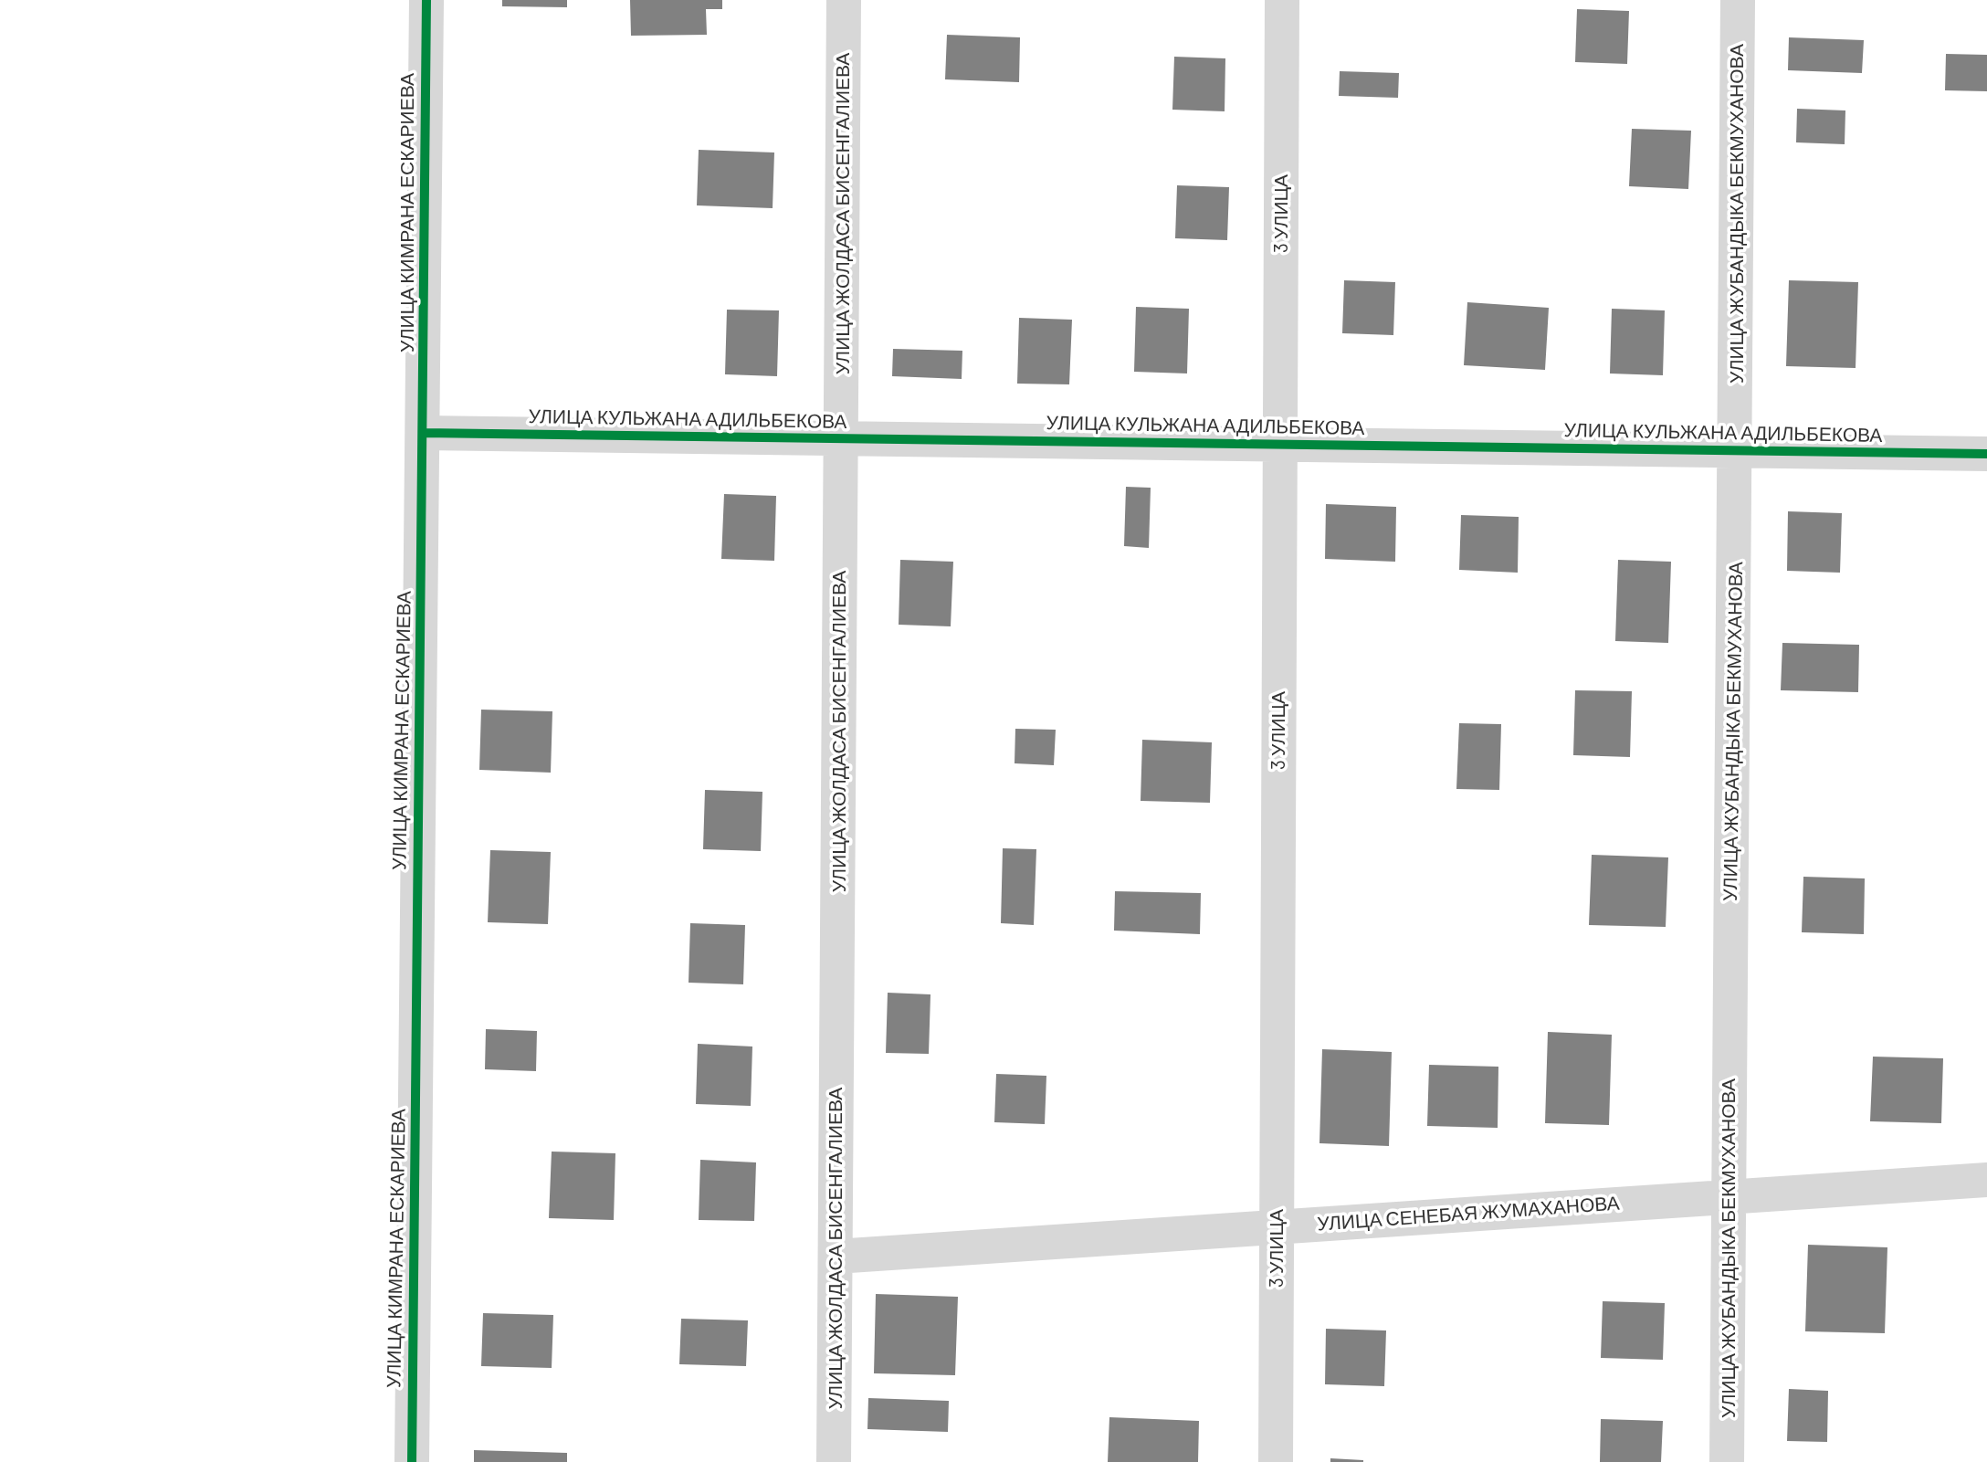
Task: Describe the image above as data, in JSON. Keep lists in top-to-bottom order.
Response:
{
  "streets": {
    "street": [
      "УЛИЦА КИМРАНА ЕСКАРИЕВА",
      "УЛИЦА ЖОЛДАСА БИСЕНГАЛИЕВА",
      "3 УЛИЦА",
      "УЛИЦА ЖУБАНДЫКА БЕКМУХАНОВА",
      "УЛИЦА КУЛЬЖАНА АДИЛЬБЕКОВА",
      "УЛИЦА СЕНЕБАЯ ЖУМАХАНОВА"
    ]
  },
  "crossings": [
    ["УЛИЦА КИМРАНА ЕСКАРИЕВА", "УЛИЦА КУЛЬЖАНА АДИЛЬБЕКОВА"],
    ["УЛИЦА ЖОЛДАСА БИСЕНГАЛИЕВА", "УЛИЦА КУЛЬЖАНА АДИЛЬБЕКОВА"],
    ["УЛИЦА ЖОЛДАСА БИСЕНГАЛИЕВА", "УЛИЦА СЕНЕБАЯ ЖУМАХАНОВА"],
    ["3 УЛИЦА", "УЛИЦА КУЛЬЖАНА АДИЛЬБЕКОВА"],
    ["3 УЛИЦА", "УЛИЦА СЕНЕБАЯ ЖУМАХАНОВА"],
    ["УЛИЦА ЖУБАНДЫКА БЕКМУХАНОВА", "УЛИЦА КУЛЬЖАНА АДИЛЬБЕКОВА"],
    ["УЛИЦА ЖУБАНДЫКА БЕКМУХАНОВА", "УЛИЦА СЕНЕБАЯ ЖУМАХАНОВА"]
  ]
}
